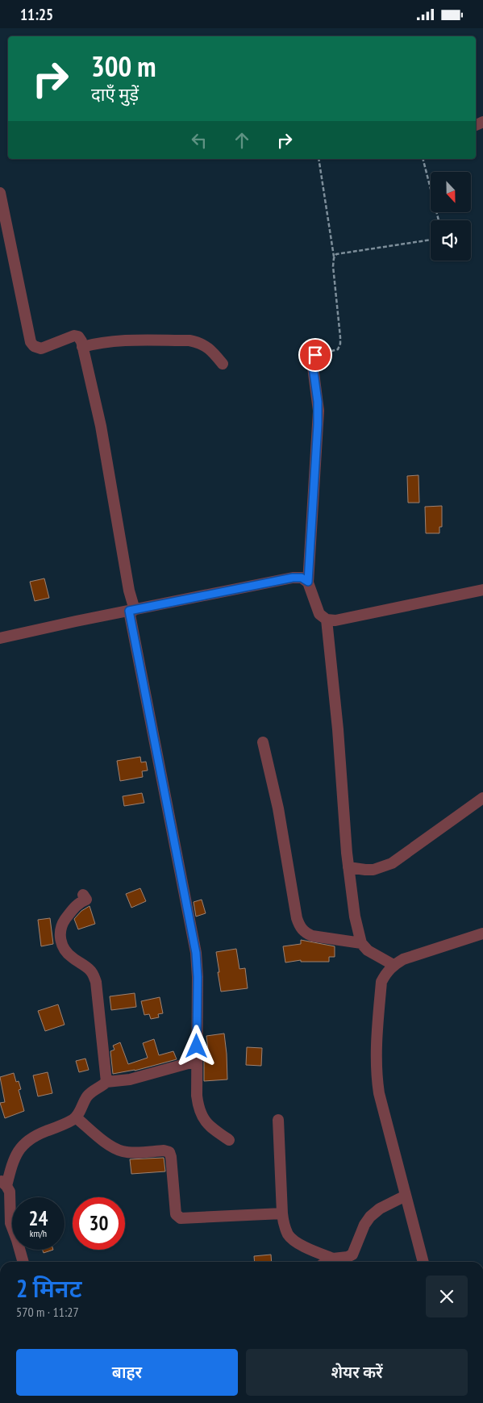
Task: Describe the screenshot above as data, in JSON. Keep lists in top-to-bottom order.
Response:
{
  "north": "bottom",
  "page": {
    "status": "11:25",
    "turn": ["300 m", "दाएँ मुड़ें"],
    "speed": "24 km/h",
    "limit": "30",
    "heading": ["2 मिनट", "570 m · 11:27"],
    "buttons": ["बाहर", "शेयर करें"]
  }
}
